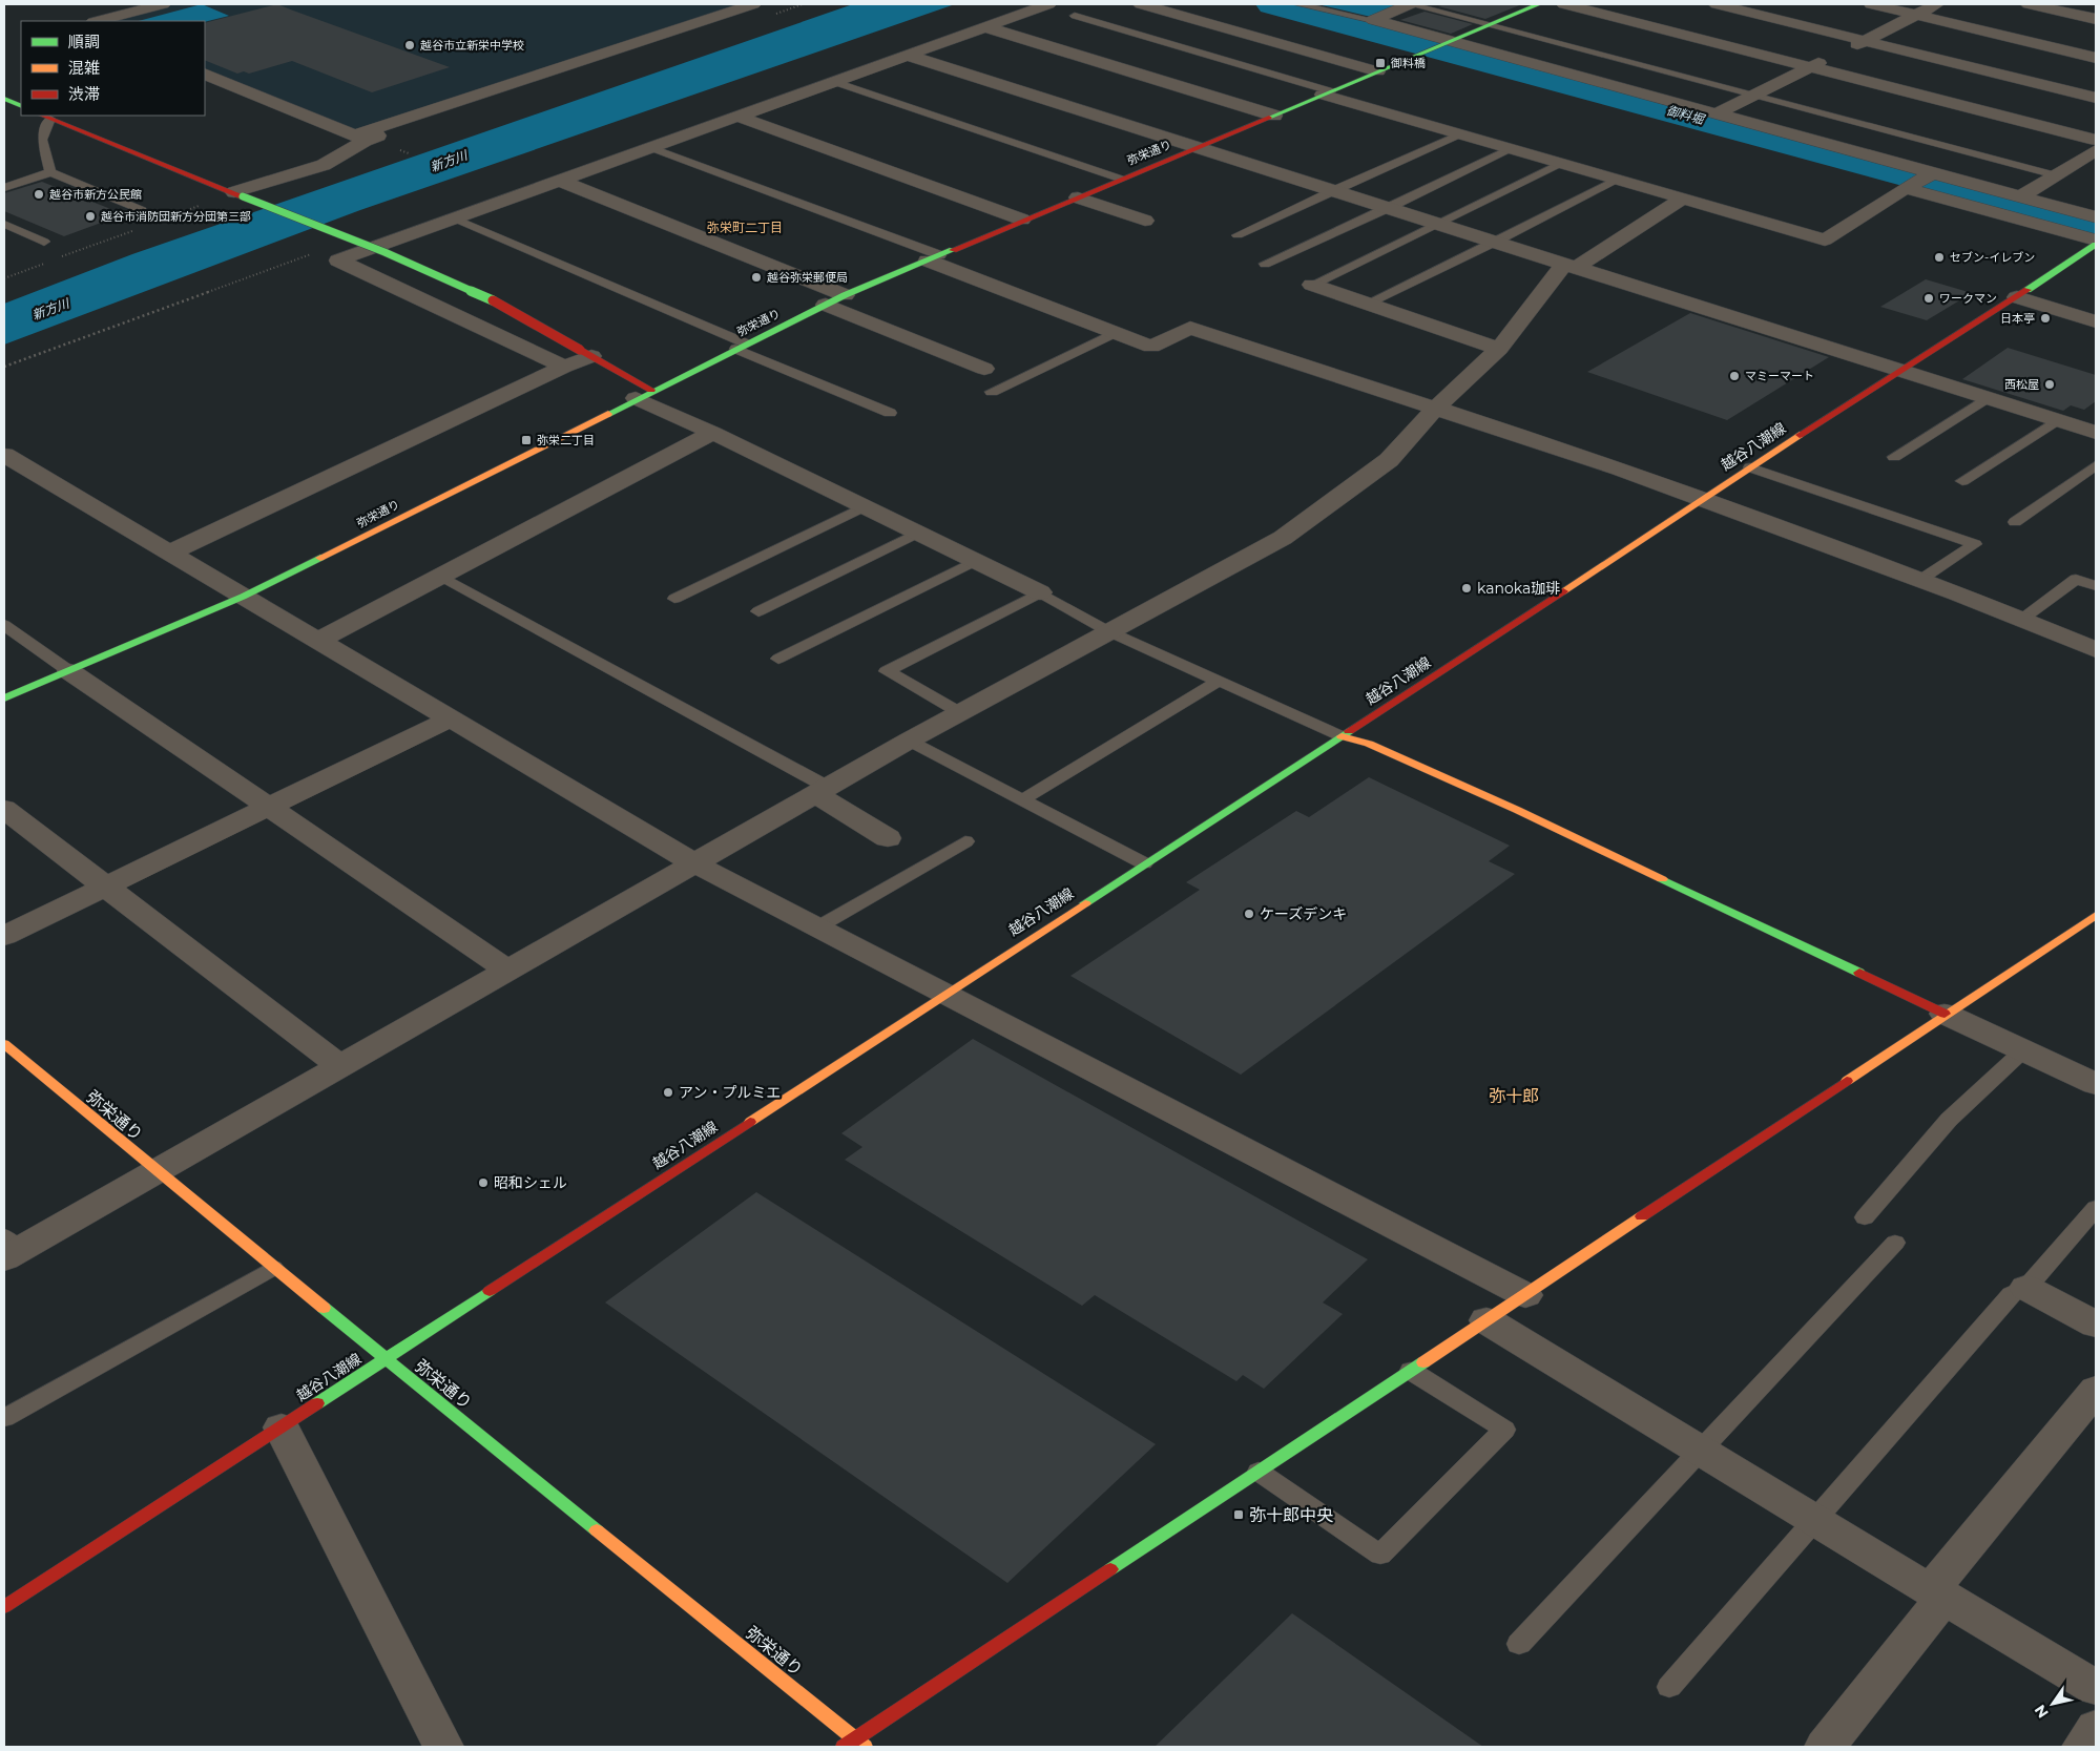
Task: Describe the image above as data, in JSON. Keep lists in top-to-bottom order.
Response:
{
  "streets": {
    "street": ["弥栄通り", "越谷八潮線"]
  },
  "crossings": [
    ["弥栄通り", "越谷八潮線"]
  ],
  "districts": ["弥栄町二丁目", "弥十郎"],
  "water": ["御料堀", "新方川"],
  "places": {
    "other": [
      "越谷市立新栄中学校",
      "越谷市新方公民館",
      "越谷市消防団新方分団第三部",
      "セブン-イレブン",
      "越谷弥栄郵便局",
      "ワークマン",
      "日本亭",
      "マミーマート",
      "西松屋",
      "kanoka珈琲",
      "ケーズデンキ",
      "アン・プルミエ",
      "昭和シェル"
    ],
    "transit": ["御料橋", "弥栄二丁目", "弥十郎中央"]
  },
  "legend": ["順調", "混雑", "渋滞"],
  "north": "bottom left"
}
